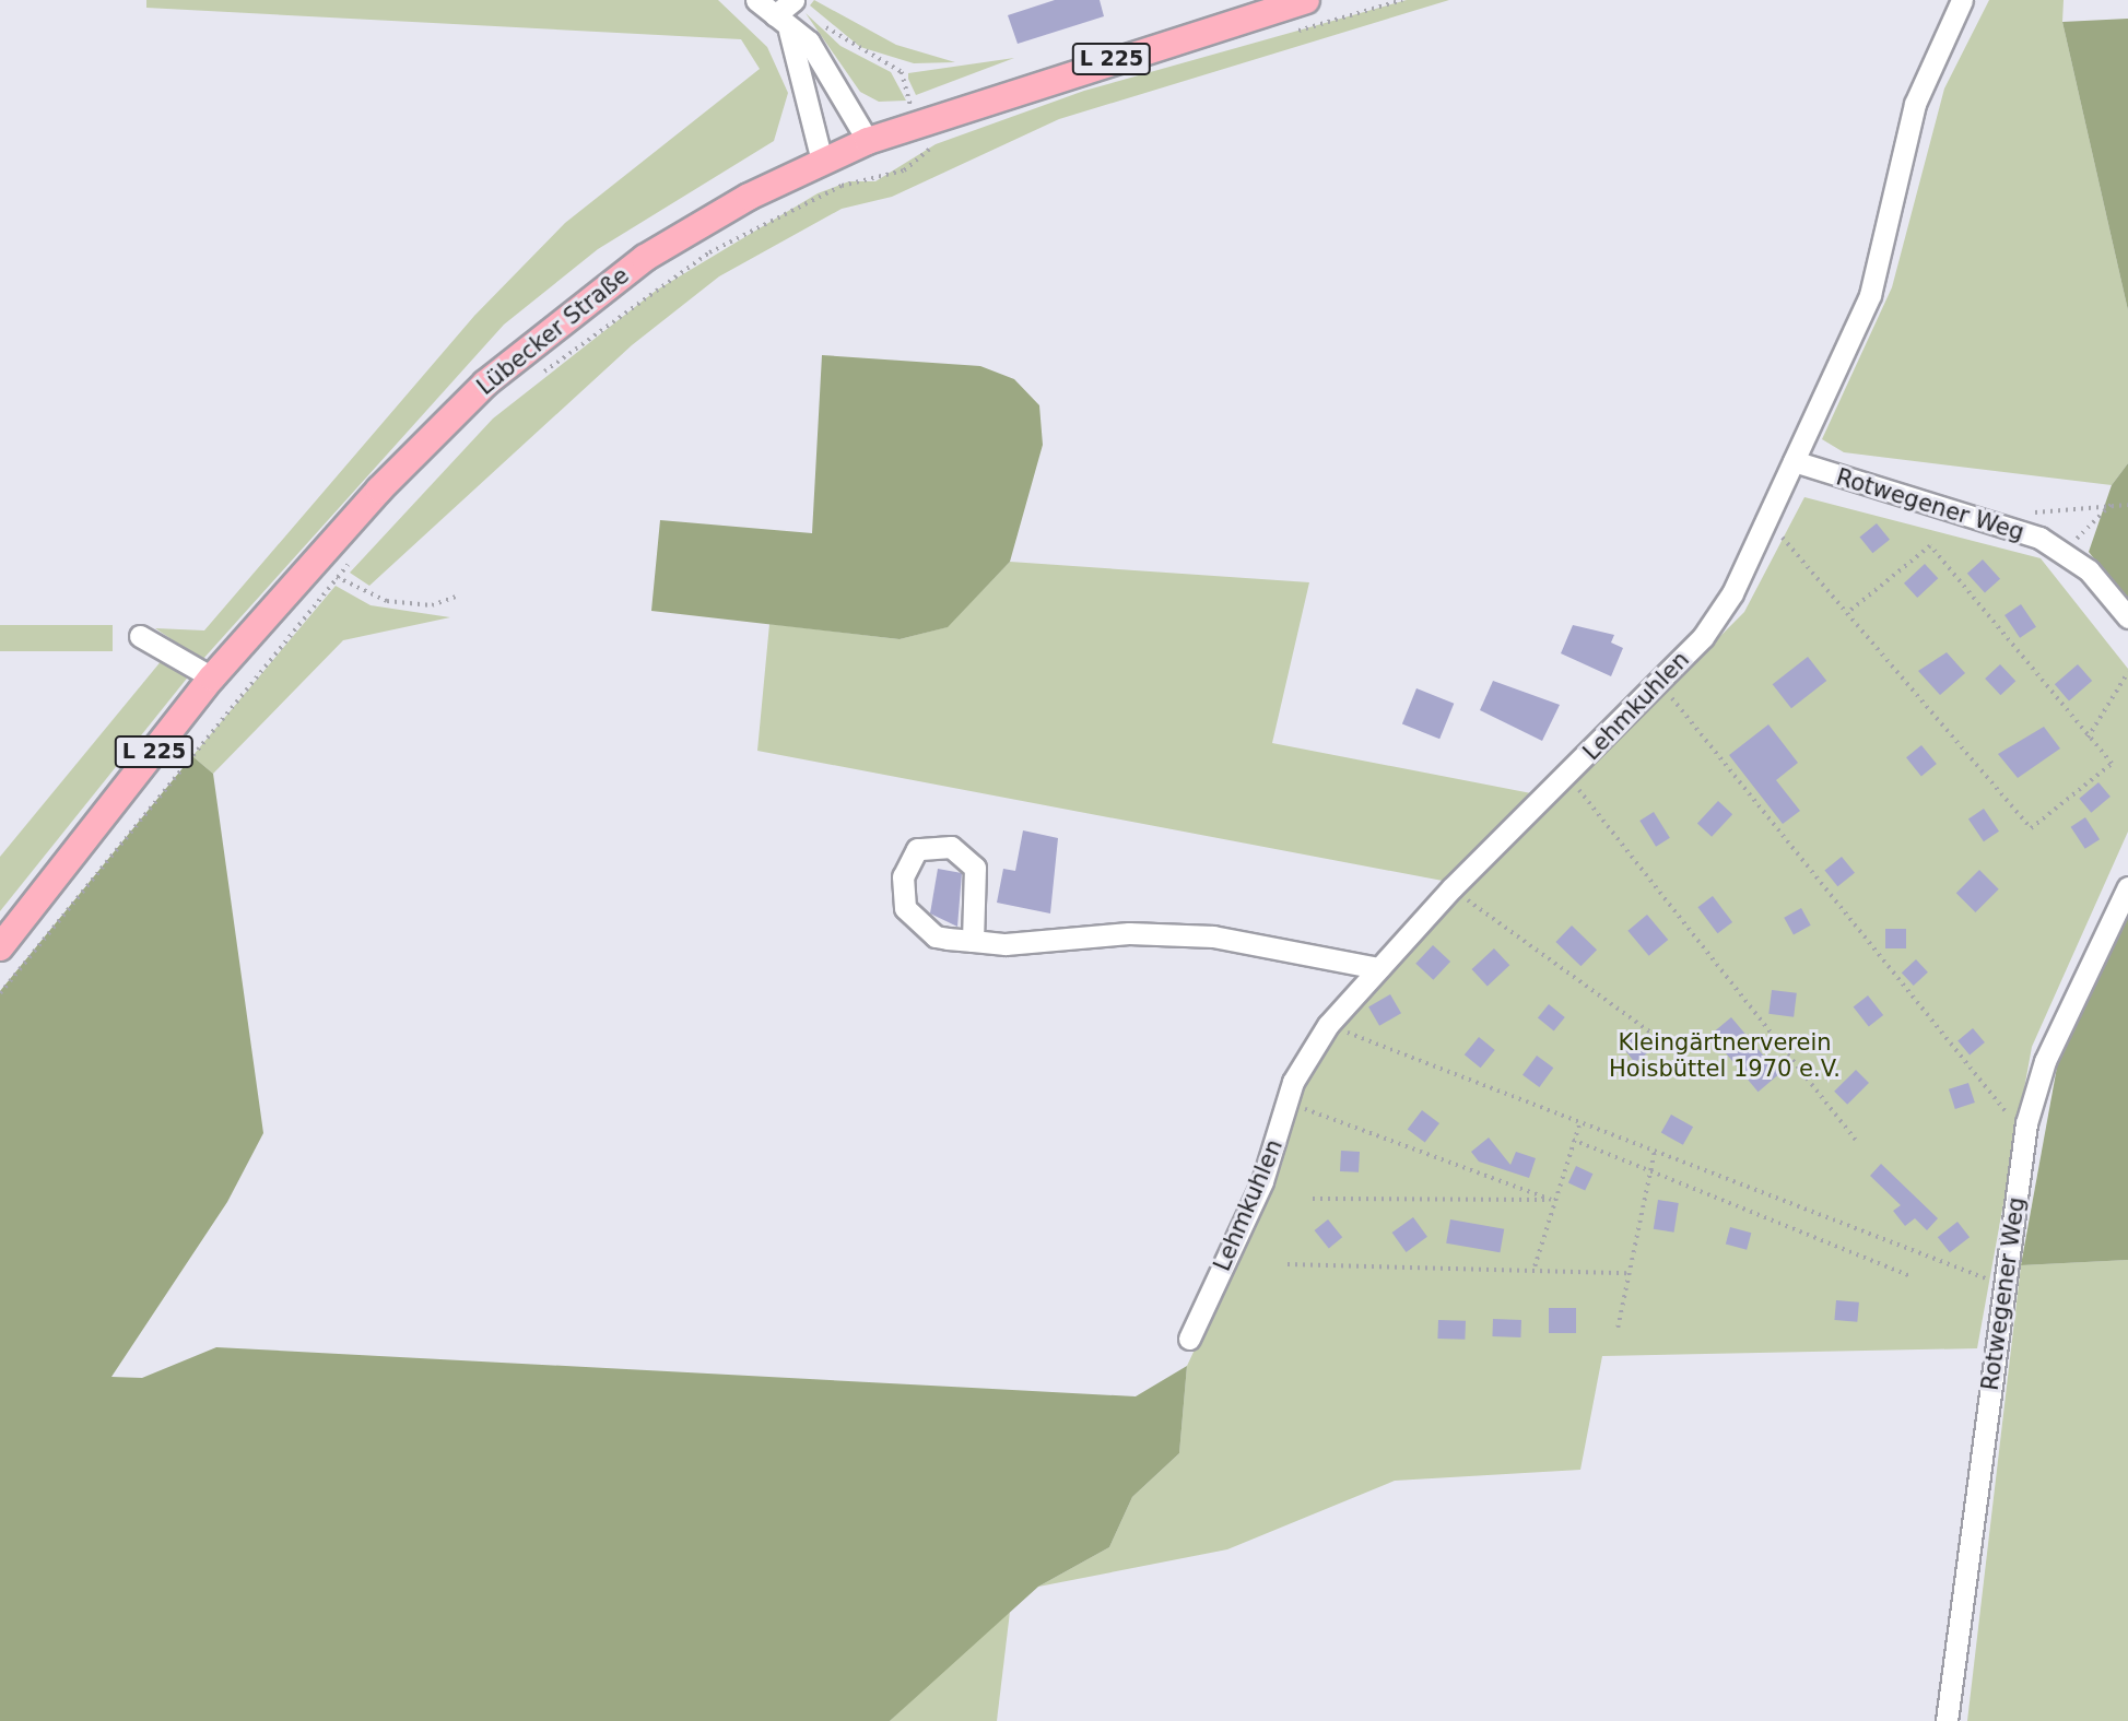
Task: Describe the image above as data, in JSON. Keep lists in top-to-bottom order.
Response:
{
  "streets": {
    "main road": ["L 225", "Lübecker Straße"],
    "street": ["Rotwegener Weg", "Lehmkuhlen"]
  },
  "crossings": [
    ["Rotwegener Weg", "Lehmkuhlen"]
  ],
  "parks": ["Kleingärtnerverein Hoisbüttel 1970 e.V."]
}
